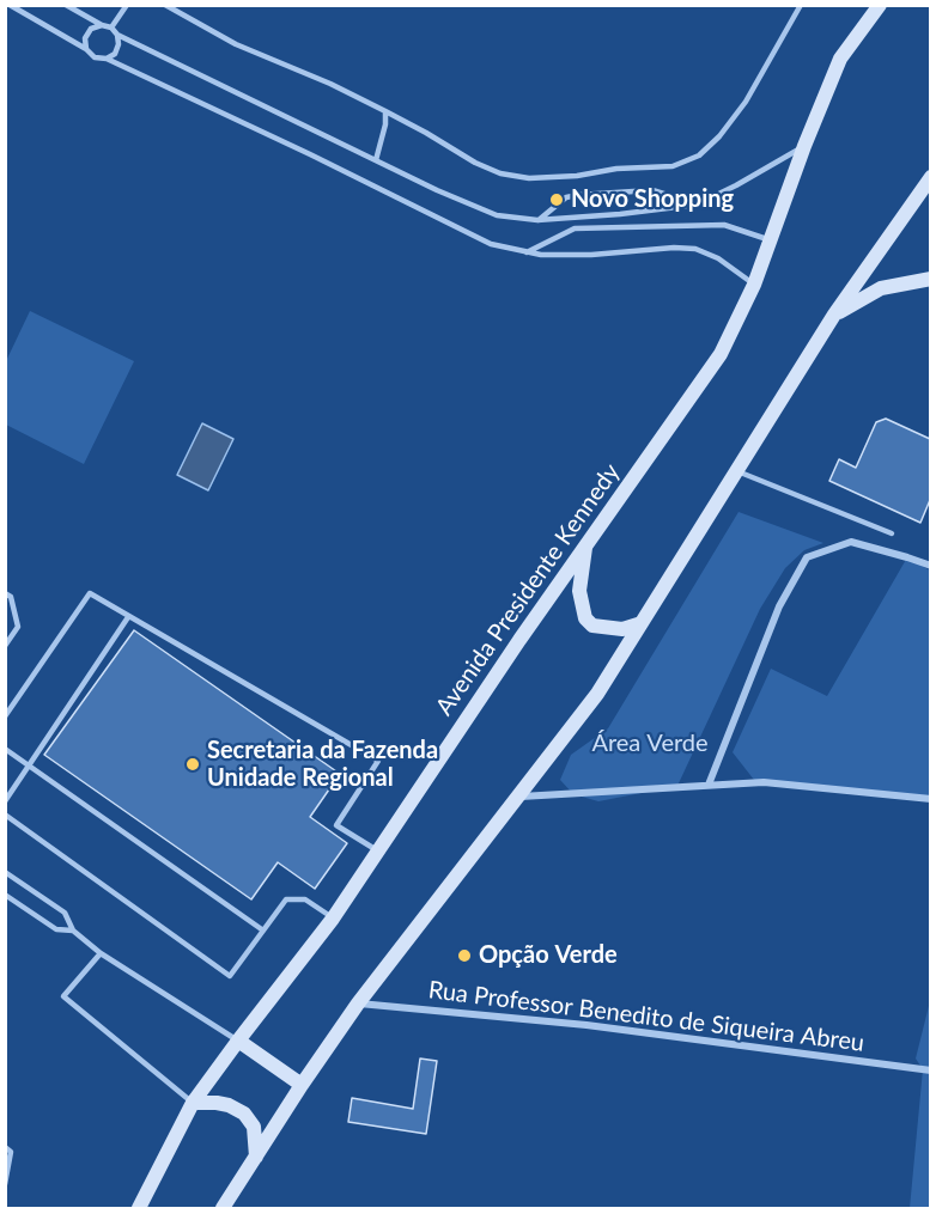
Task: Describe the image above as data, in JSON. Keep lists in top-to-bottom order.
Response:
{
  "streets": {
    "main road": ["Avenida Presidente Kennedy"],
    "street": ["Rua Professor Benedito de Siqueira Abreu"]
  },
  "parks": ["Área Verde"],
  "places": ["Novo Shopping", "Secretaria da Fazenda Unidade Regional", "Opção Verde"]
}
